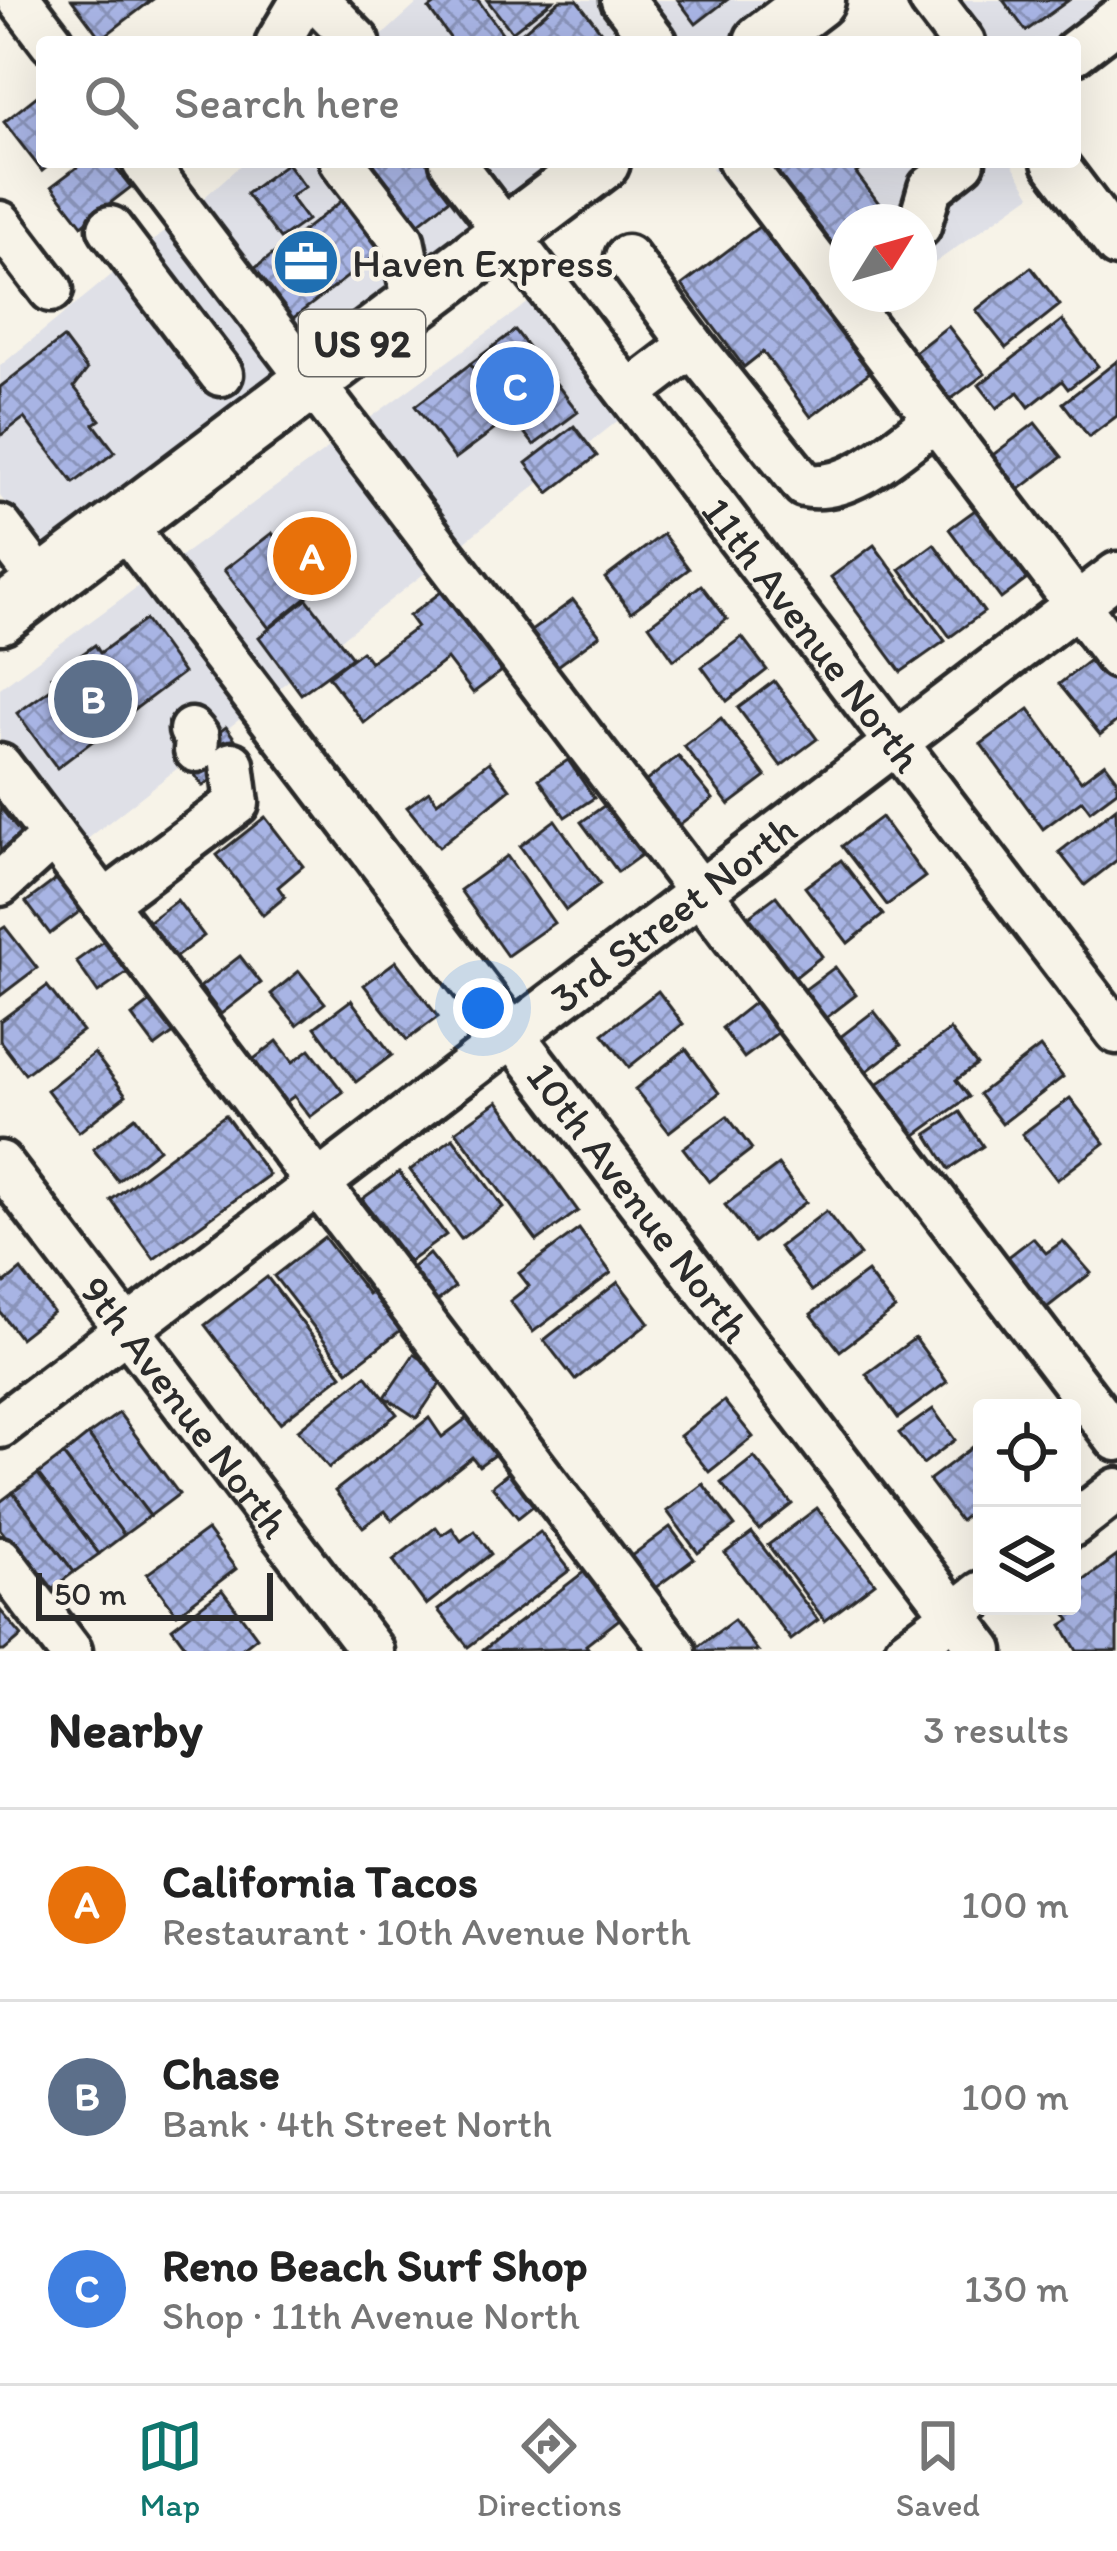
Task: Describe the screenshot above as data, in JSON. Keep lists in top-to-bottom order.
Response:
{
  "streets": {
    "main road": ["US 92"],
    "street": [
      "11th Avenue North",
      "3rd Street North",
      "10th Avenue North",
      "9th Avenue North"
    ]
  },
  "crossings": [
    ["US 92", "11th Avenue North"],
    ["US 92", "10th Avenue North"],
    ["11th Avenue North", "3rd Street North"],
    ["3rd Street North", "10th Avenue North"],
    ["3rd Street North", "9th Avenue North"]
  ],
  "places": {
    "office": ["Haven Express"]
  },
  "scale_bar": "50 m",
  "north": "top right",
  "page": {
    "search": "Search here",
    "pins": ["C", "A", "B"],
    "scale": "50 m",
    "heading": ["Nearby", "3 results"],
    "list": [
      {
        "mark": "A",
        "name": "California Tacos",
        "note": "Restaurant · 10th Avenue North",
        "value": "100 m"
      },
      {
        "mark": "B",
        "name": "Chase",
        "note": "Bank · 4th Street North",
        "value": "100 m"
      },
      {
        "mark": "C",
        "name": "Reno Beach Surf Shop",
        "note": "Shop · 11th Avenue North",
        "value": "130 m"
      }
    ],
    "nav": ["Map", "Directions", "Saved"]
  }
}
